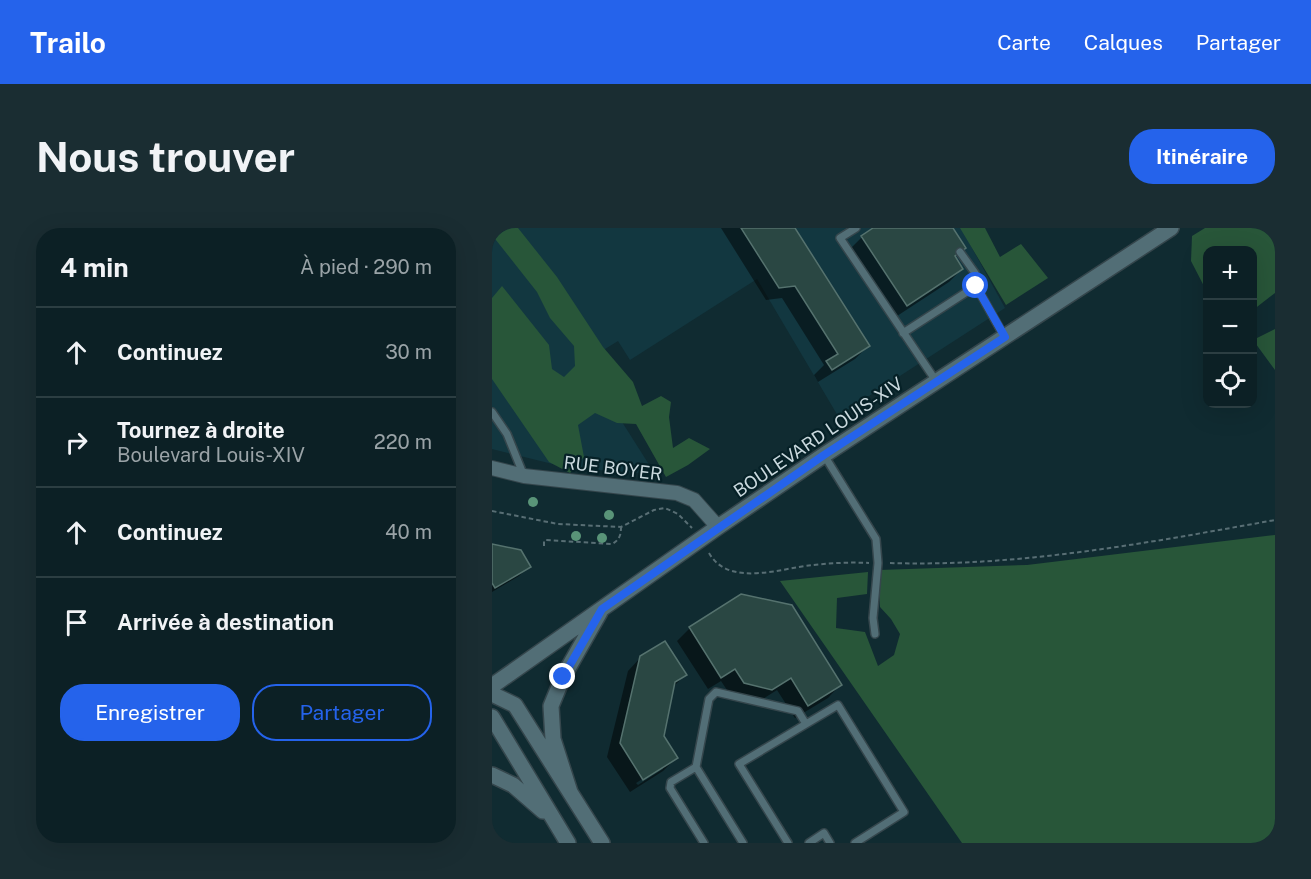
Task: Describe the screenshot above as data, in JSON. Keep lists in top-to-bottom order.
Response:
{
  "streets": {
    "main road": ["BOULEVARD LOUIS-XIV"],
    "street": ["RUE BOYER"]
  },
  "crossings": [
    ["BOULEVARD LOUIS-XIV", "RUE BOYER"]
  ],
  "page": {
    "header": "Trailo",
    "nav": ["Carte", "Calques", "Partager"],
    "buttons": [
      "Itinéraire",
      ["Enregistrer", "Partager"]
    ],
    "title": "Nous trouver",
    "heading": ["4 min", "À pied · 290 m"],
    "map_buttons": ["+", "−"],
    "list": [
      ["Continuez", "30 m"],
      ["Tournez à droite", "Boulevard Louis-XIV", "220 m"],
      ["Continuez", "40 m"],
      "Arrivée à destination"
    ]
  }
}
